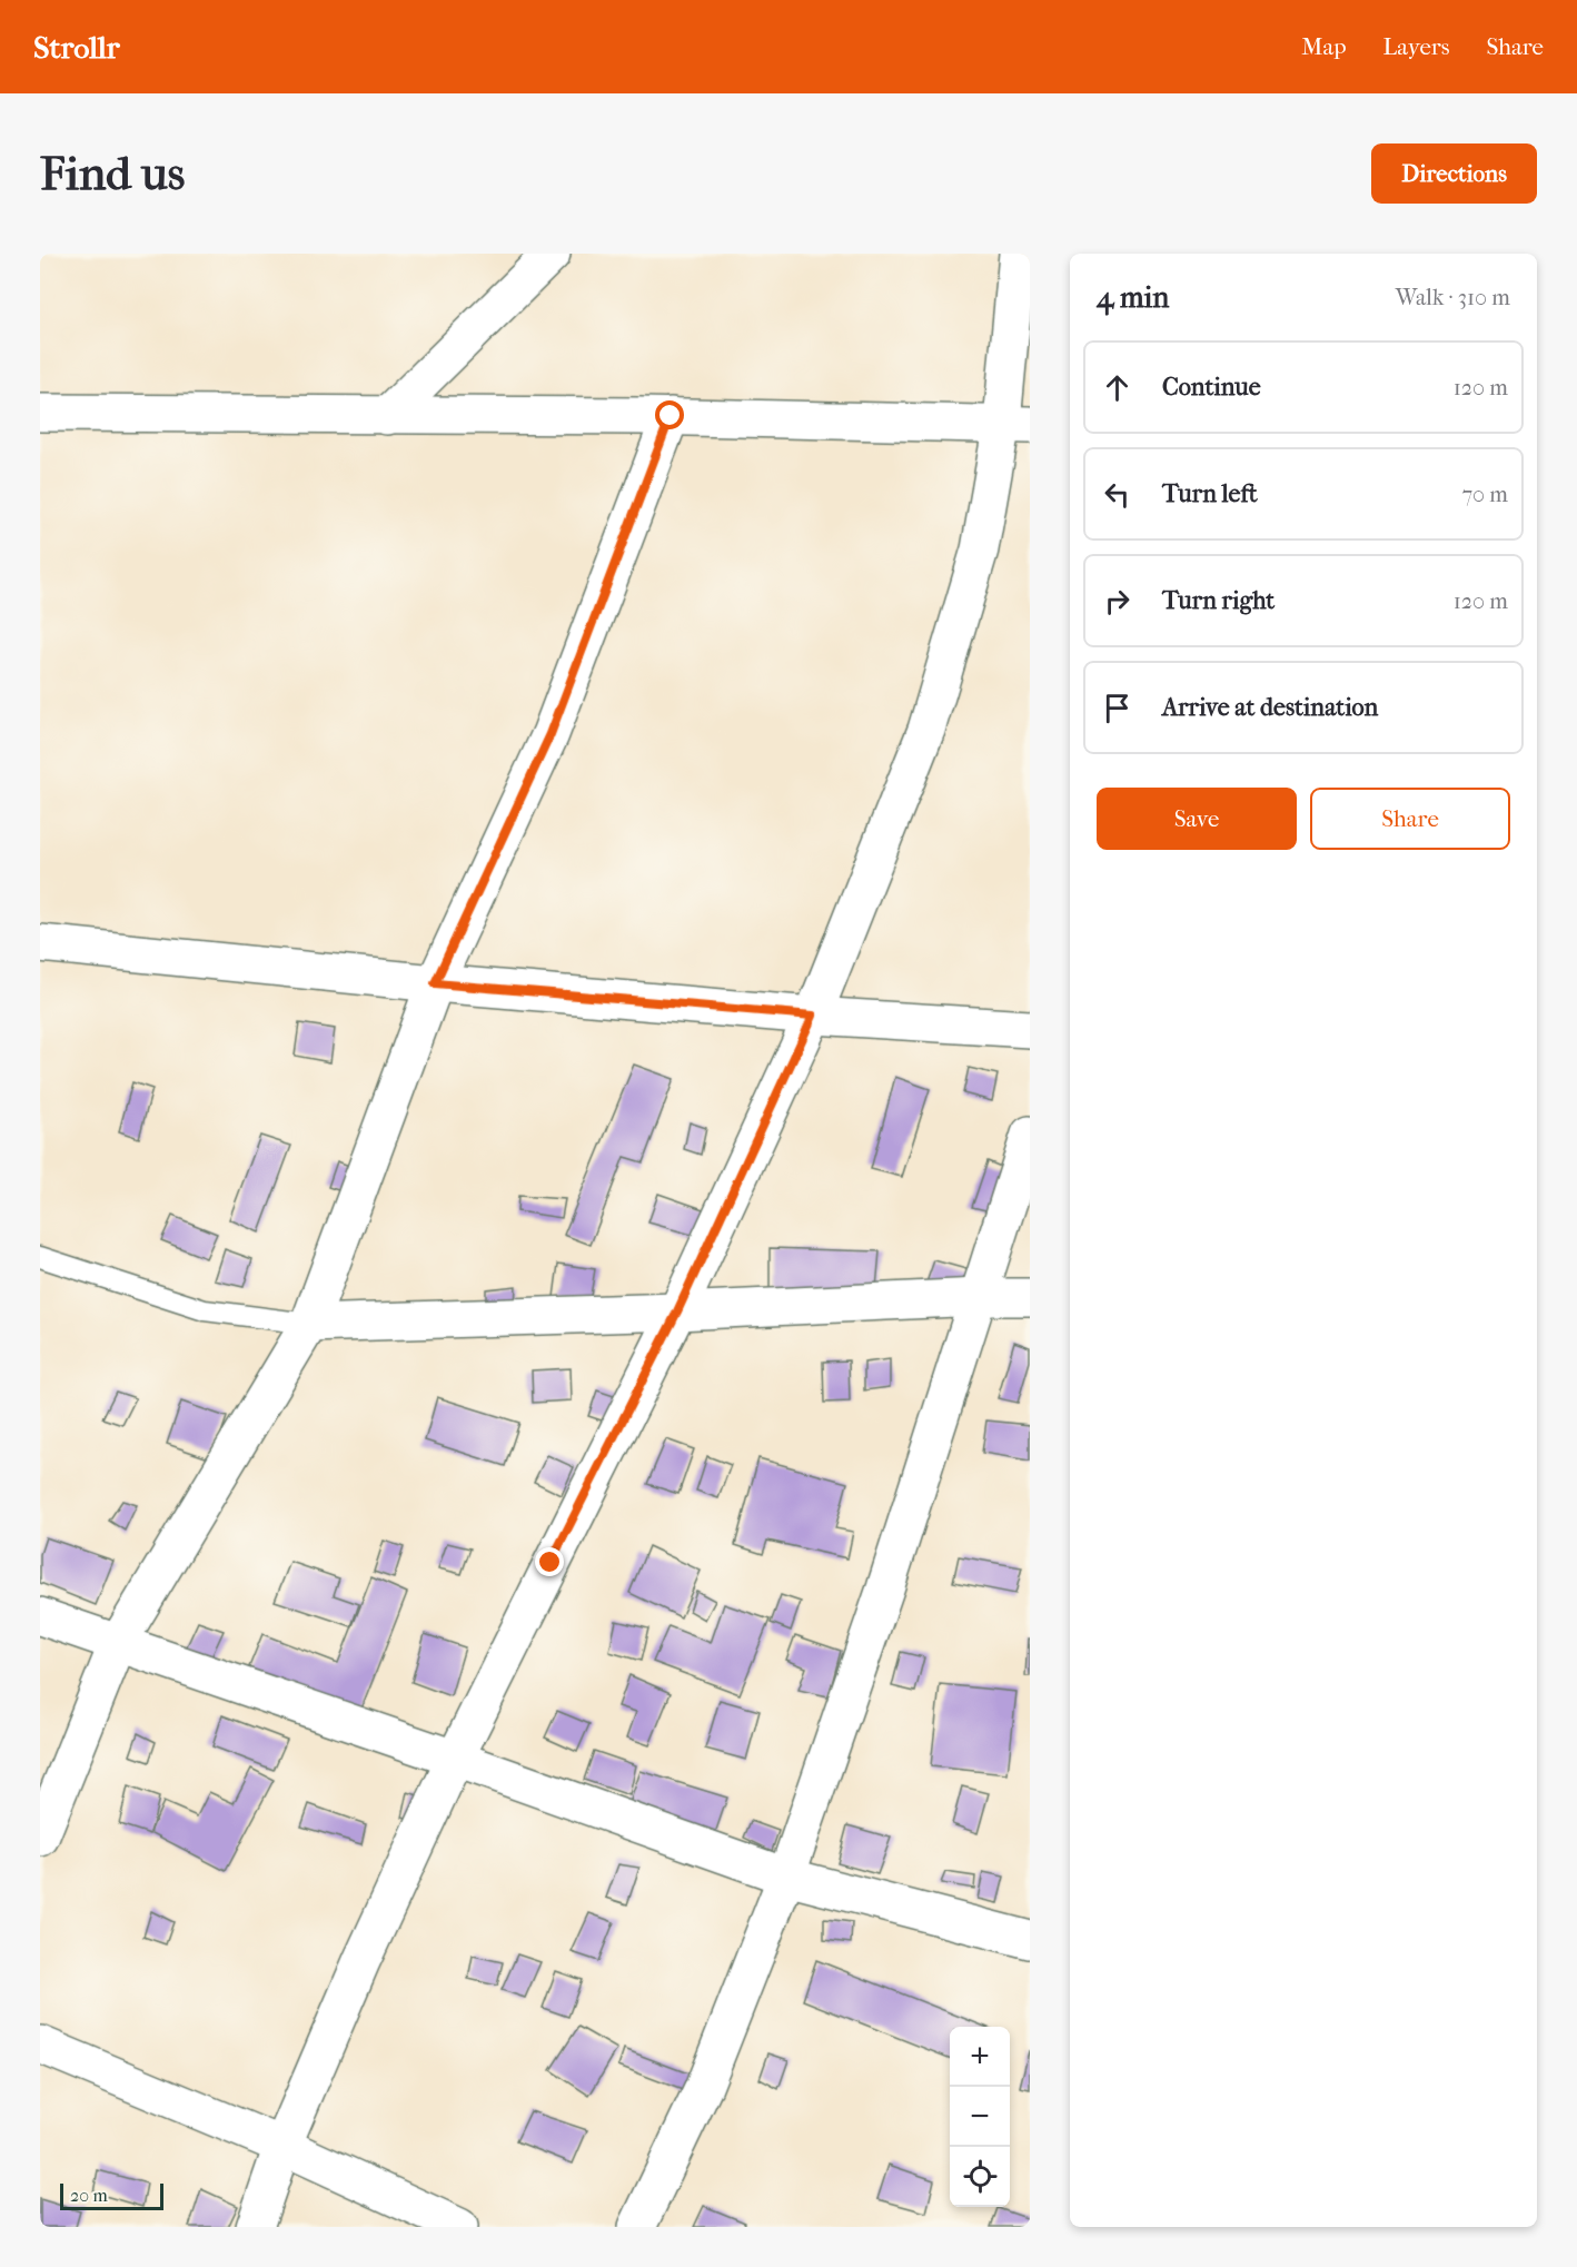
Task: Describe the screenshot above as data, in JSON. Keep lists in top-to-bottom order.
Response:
{
  "scale_bar": "20 m",
  "page": {
    "header": "Strollr",
    "nav": ["Map", "Layers", "Share"],
    "buttons": [
      "Directions",
      ["Save", "Share"]
    ],
    "title": "Find us",
    "heading": ["4 min", "Walk · 310 m"],
    "list": [
      ["Continue", "120 m"],
      ["Turn left", "70 m"],
      ["Turn right", "120 m"],
      "Arrive at destination"
    ],
    "map_buttons": ["+", "−"],
    "scale": "20 m"
  }
}
